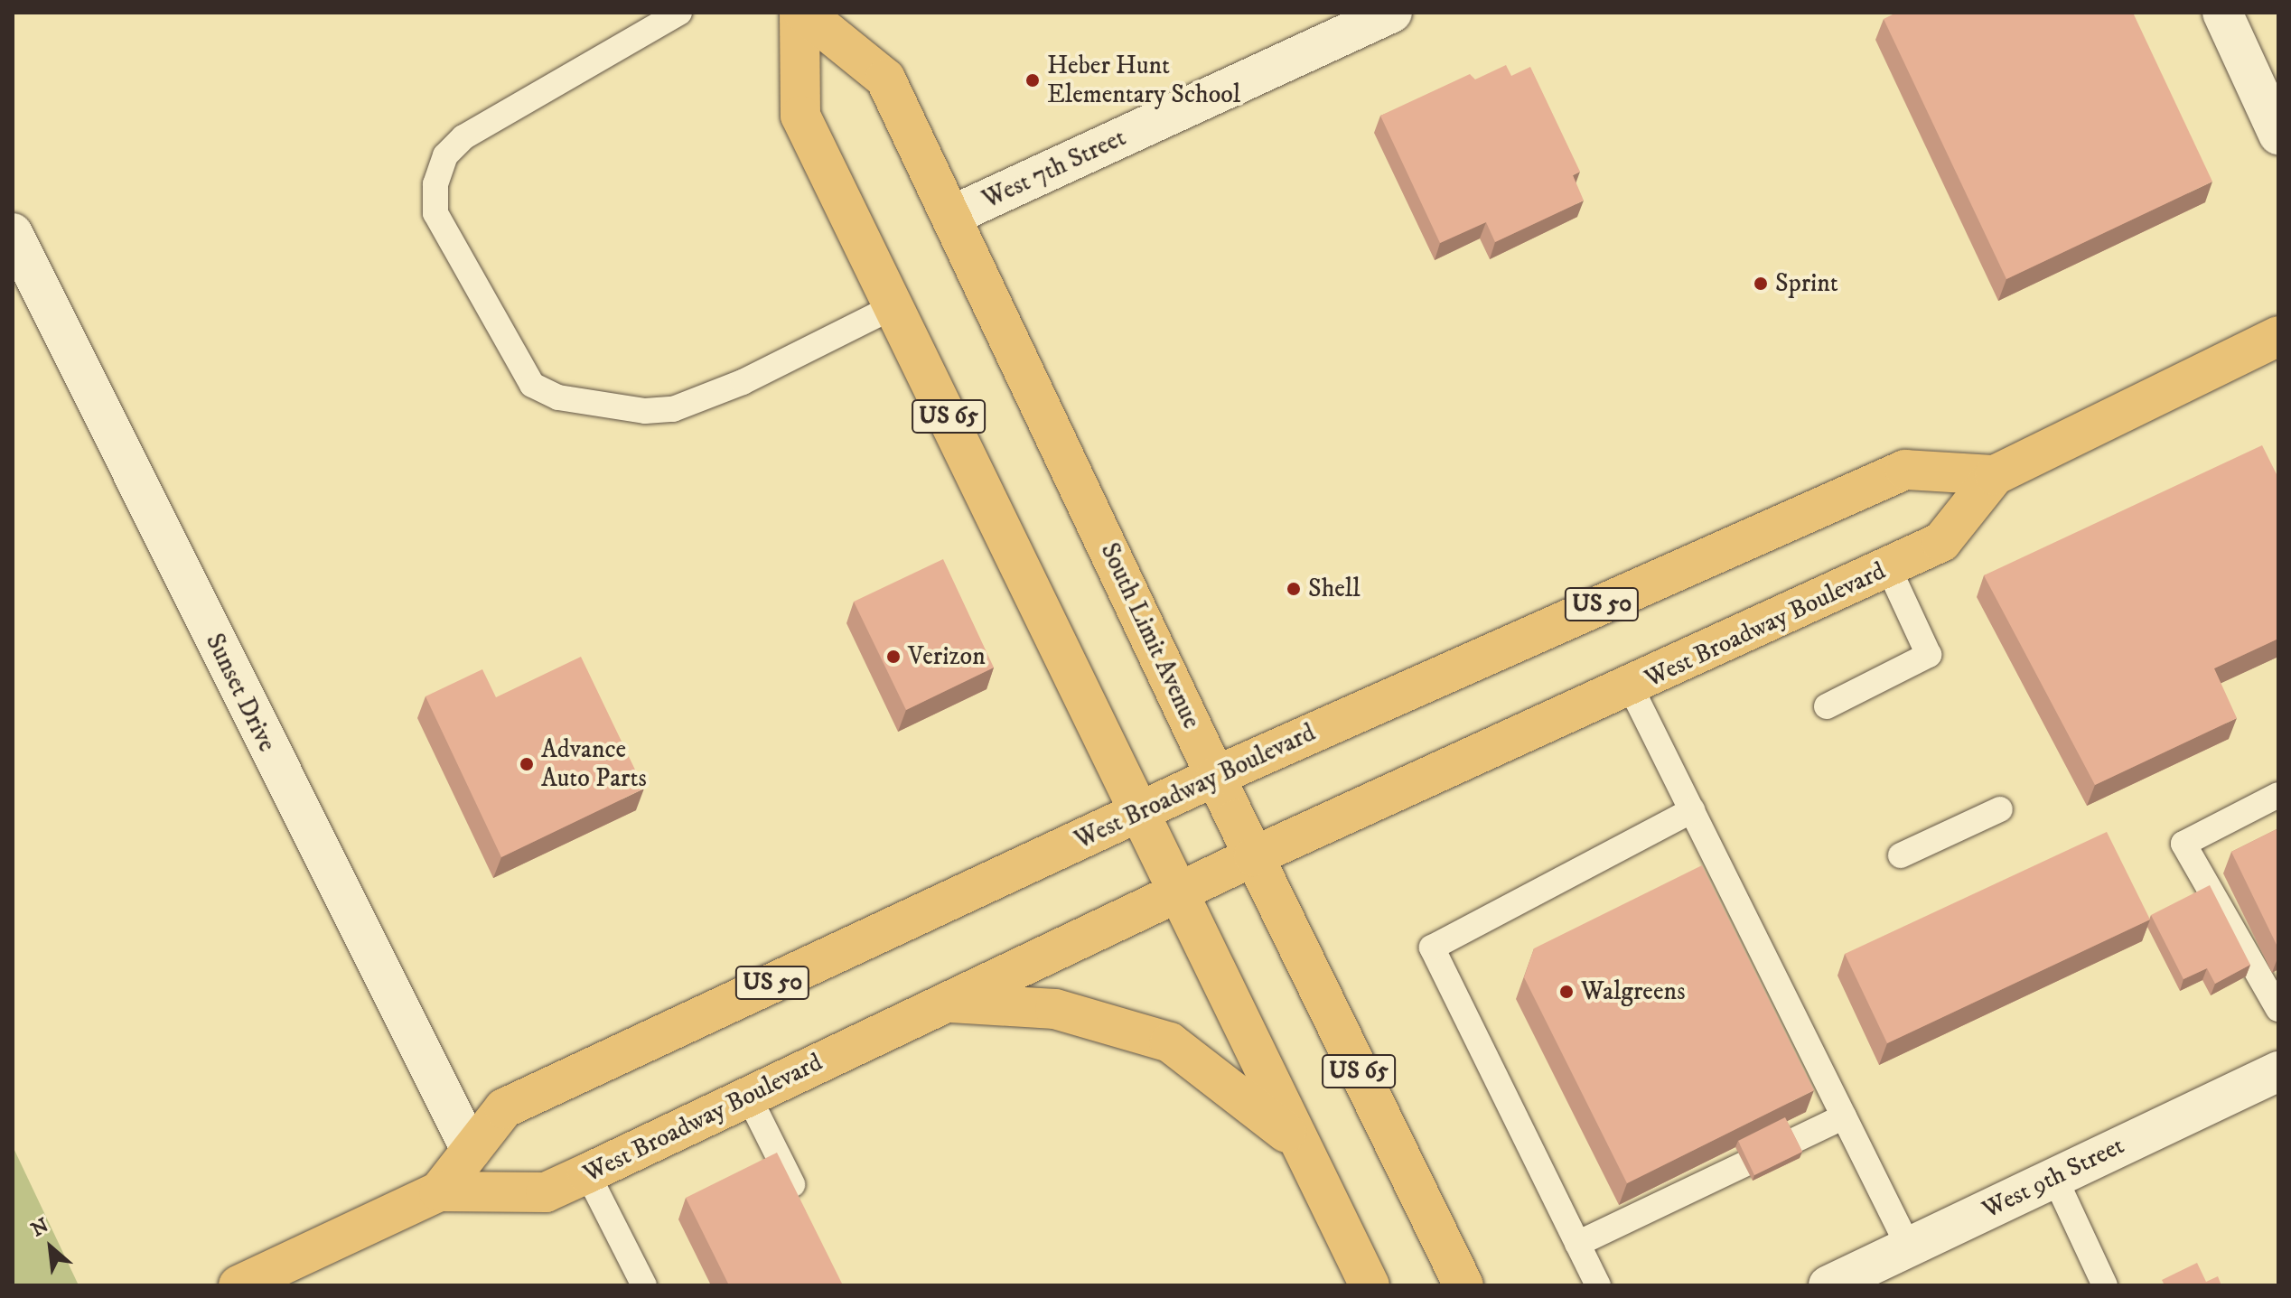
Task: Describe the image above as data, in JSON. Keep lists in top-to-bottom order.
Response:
{
  "streets": {
    "highway": [
      "US 65",
      "US 50",
      "West Broadway Boulevard",
      "South Limit Avenue"
    ],
    "street": ["West 7th Street", "Sunset Drive", "West 9th Street"]
  },
  "crossings": [
    ["West 7th Street", "South Limit Avenue"],
    ["West Broadway Boulevard", "South Limit Avenue"],
    ["West Broadway Boulevard", "Sunset Drive"]
  ],
  "places": [
    "Heber Hunt Elementary School",
    "Sprint",
    "Shell",
    "Verizon",
    "Advance Auto Parts",
    "Walgreens"
  ],
  "north": "top left"
}
